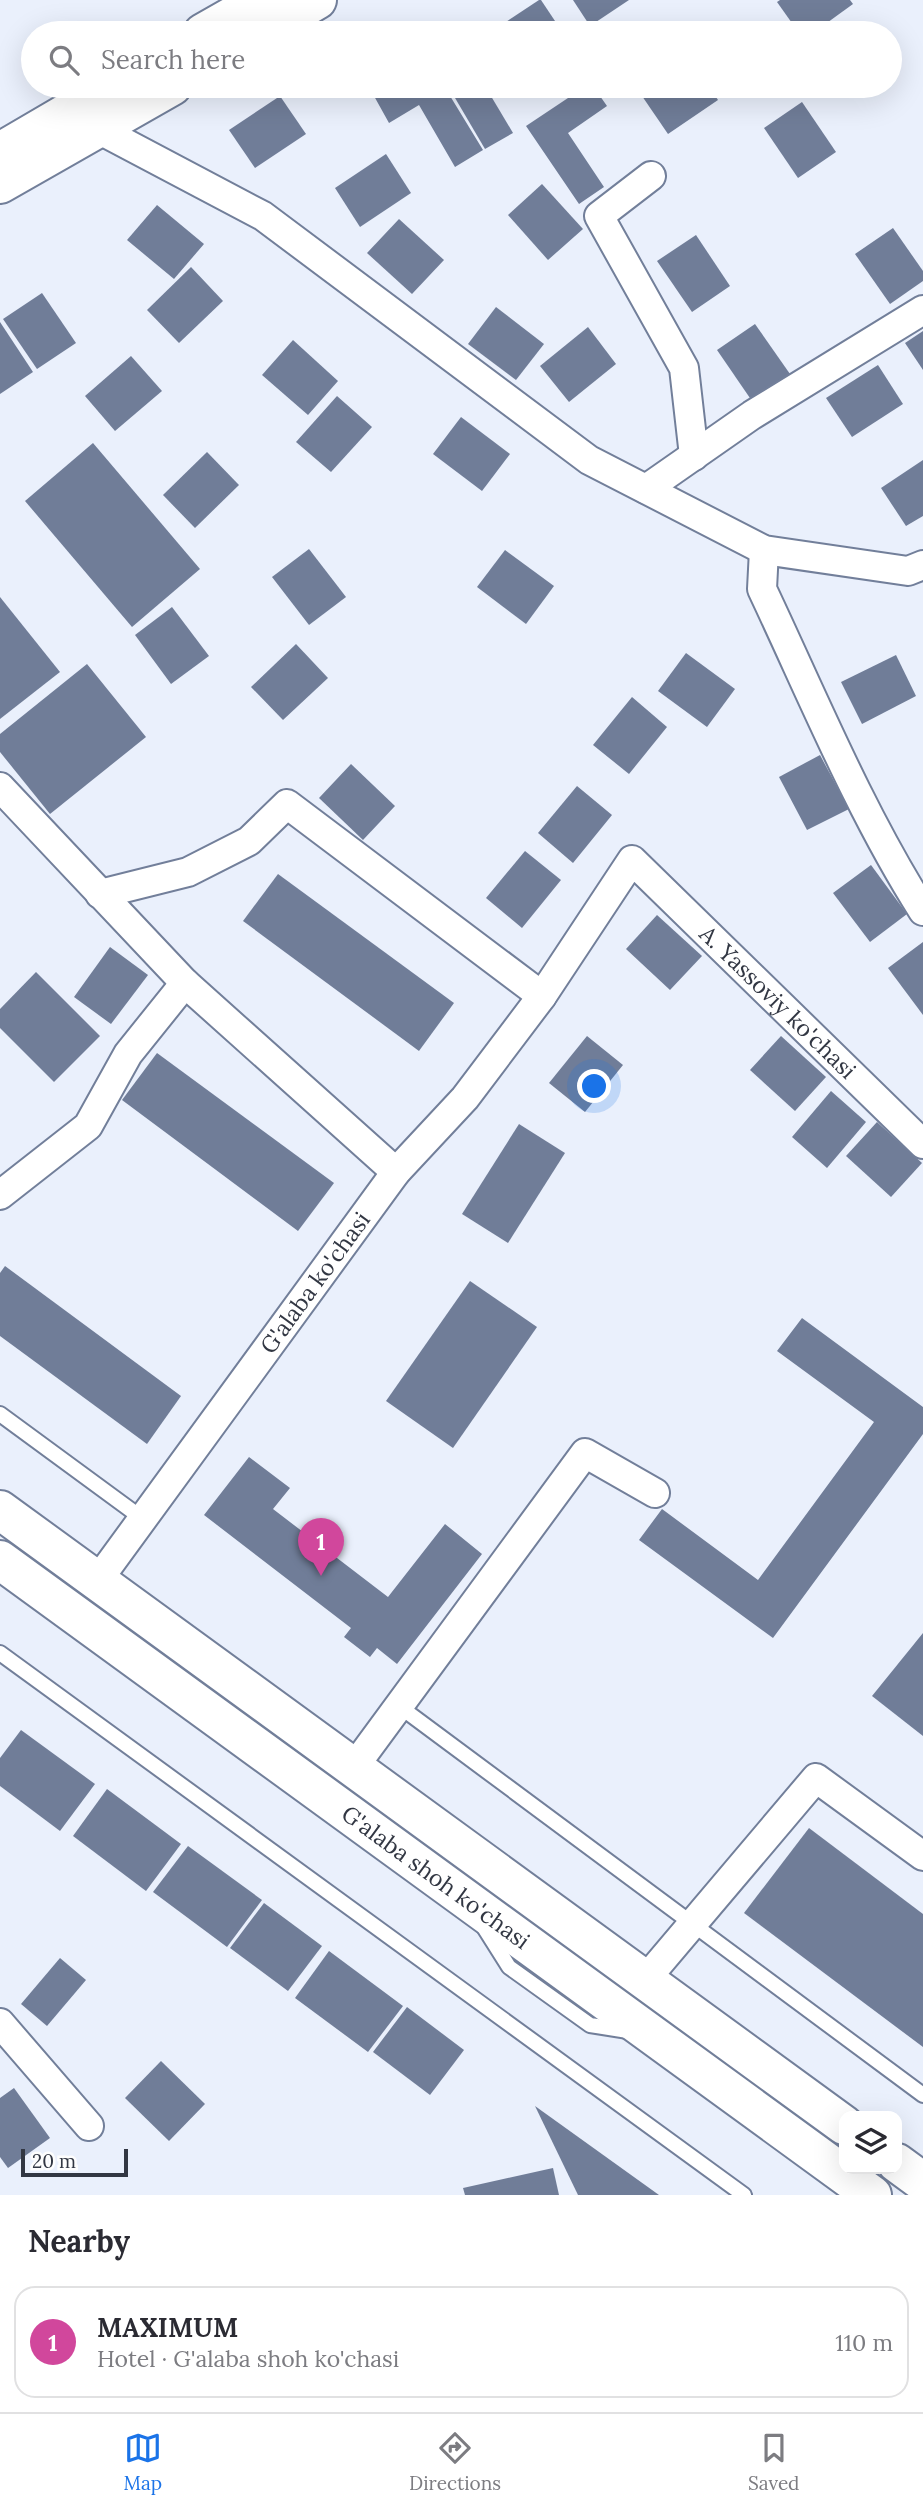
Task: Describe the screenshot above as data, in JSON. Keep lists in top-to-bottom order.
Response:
{
  "streets": {
    "main road": ["G'alaba shoh ko'chasi"],
    "street": ["A. Yassoviy ko'chasi", "G'alaba ko'chasi"]
  },
  "crossings": [
    ["A. Yassoviy ko'chasi", "G'alaba ko'chasi"],
    ["G'alaba ko'chasi", "G'alaba shoh ko'chasi"]
  ],
  "scale_bar": "20 m",
  "page": {
    "search": "Search here",
    "pins": "1",
    "scale": "20 m",
    "heading": "Nearby",
    "list": [
      {
        "mark": "1",
        "name": "MAXIMUM",
        "note": "Hotel · G'alaba shoh ko'chasi",
        "value": "110 m"
      }
    ],
    "nav": ["Map", "Directions", "Saved"]
  }
}
